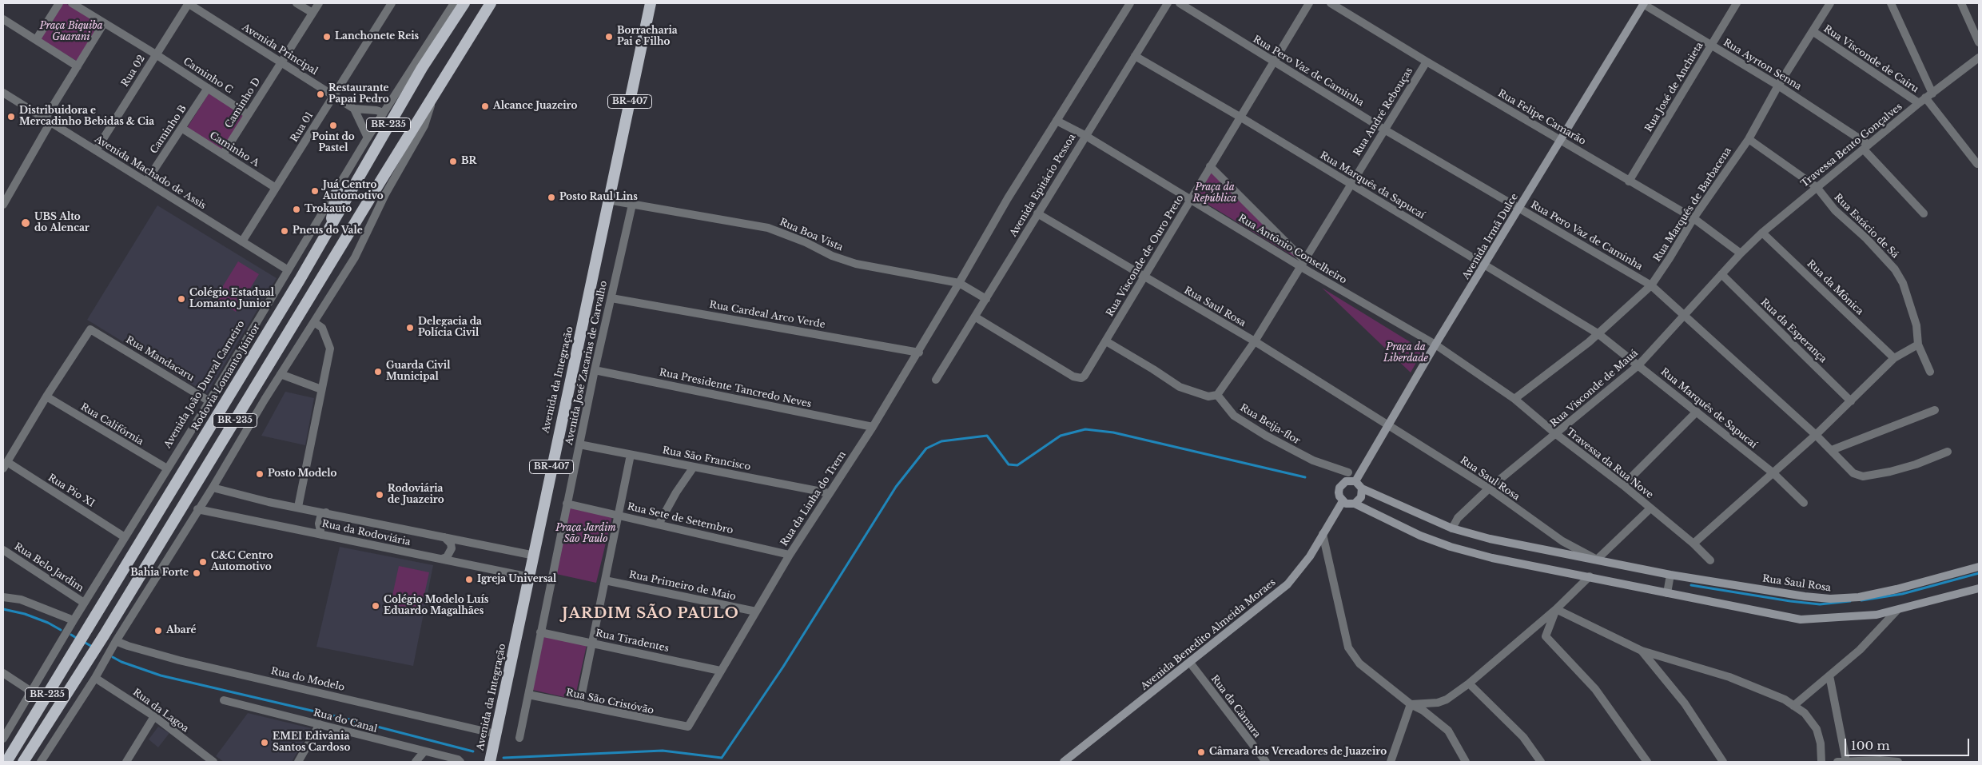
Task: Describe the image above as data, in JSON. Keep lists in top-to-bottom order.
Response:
{
  "streets": {
    "highway": [
      "BR-407",
      "BR-235",
      "Rodovia Lomanto Júnior",
      "Avenida da Integração"
    ],
    "main road": ["Avenida Irmã Dulce", "Rua Saul Rosa", "Avenida Benedito Almeida Moraes"],
    "street": [
      "Avenida Principal",
      "Rua Visconde de Cairu",
      "Rua Ayrton Senna",
      "Rua 02",
      "Rua Pero Vaz de Caminha",
      "Caminho C",
      "Rua José de Anchieta",
      "Caminho D",
      "Rua André Rebouças",
      "Rua Felipe Camarão",
      "Rua 01",
      "Caminho B",
      "Travessa Bento Gonçalves",
      "Caminho A",
      "Avenida Machado de Assis",
      "Avenida Epitácio Pessoa",
      "Rua Marquês da Sapucaí",
      "Rua Marquês de Barbacena",
      "Rua Estácio de Sá",
      "Rua Boa Vista",
      "Rua Antônio Conselheiro",
      "Rua Visconde de Ouro Preto",
      "Rua da Mônica",
      "Rua Cardeal Arco Verde",
      "Rua da Esperança",
      "Rua Mandacaru",
      "Avenida José Zacarias de Carvalho",
      "Avenida João Durval Carneiro",
      "Rua Presidente Tancredo Neves",
      "Rua Visconde de Mauá",
      "Rua Marquês de Sapucaí",
      "Rua Califórnia",
      "Rua Beija-flor",
      "Rua São Francisco",
      "Travessa da Rua Nove",
      "Rua Pio XI",
      "Rua da Linha do Trem",
      "Rua Sete de Setembro",
      "Rua da Rodoviária",
      "Rua Belo Jardim",
      "Rua Primeiro de Maio",
      "Rua Tiradentes",
      "Rua do Modelo",
      "Rua São Cristóvão",
      "Rua da Câmara",
      "Rua da Lagoa",
      "Rua do Canal"
    ]
  },
  "crossings": [
    ["Avenida Principal", "Rua 02"],
    ["Avenida Principal", "Caminho D"],
    ["Avenida Principal", "Rua 01"],
    ["Rua Visconde de Cairu", "Travessa Bento Gonçalves"],
    ["Rua Visconde de Cairu", "Rua Marquês de Barbacena"],
    ["Rua Ayrton Senna", "Rua José de Anchieta"],
    ["Rua Ayrton Senna", "Travessa Bento Gonçalves"],
    ["Rua Ayrton Senna", "Rua Marquês de Barbacena"],
    ["Rua Ayrton Senna", "Avenida Irmã Dulce"],
    ["Rua 02", "Caminho C"],
    ["Rua 02", "Avenida Machado de Assis"],
    ["Rua Pero Vaz de Caminha", "Rua André Rebouças"],
    ["Rua Pero Vaz de Caminha", "Rua Marquês de Barbacena"],
    ["Rua Pero Vaz de Caminha", "Avenida Irmã Dulce"],
    ["Rua Pero Vaz de Caminha", "Rua Visconde de Ouro Preto"],
    ["Rua Pero Vaz de Caminha", "Rua Visconde de Mauá"],
    ["Caminho C", "Caminho D"],
    ["Caminho C", "Caminho B"],
    ["Rua José de Anchieta", "Rua Felipe Camarão"],
    ["Caminho D", "Caminho A"],
    ["Rua André Rebouças", "Rua Felipe Camarão"],
    ["Rua André Rebouças", "Rua Marquês da Sapucaí"],
    ["Rua André Rebouças", "Rua Antônio Conselheiro"],
    ["Rua André Rebouças", "Rua Saul Rosa"],
    ["Rua André Rebouças", "Rua Beija-flor"],
    ["Rua Felipe Camarão", "Travessa Bento Gonçalves"],
    ["Rua Felipe Camarão", "Rua Marquês de Barbacena"],
    ["Rua Felipe Camarão", "Avenida Irmã Dulce"],
    ["Rua Felipe Camarão", "Rua Visconde de Mauá"],
    ["Rua 01", "Caminho A"],
    ["Rua 01", "Avenida Machado de Assis"],
    ["Caminho B", "Caminho A"],
    ["Caminho B", "Avenida Machado de Assis"],
    ["Travessa Bento Gonçalves", "Rua Estácio de Sá"],
    ["Travessa Bento Gonçalves", "Rua da Mônica"],
    ["Travessa Bento Gonçalves", "Rua Visconde de Mauá"],
    ["Avenida Machado de Assis", "Avenida João Durval Carneiro"],
    ["Avenida Epitácio Pessoa", "Rua Marquês da Sapucaí"],
    ["Avenida Epitácio Pessoa", "Rua Boa Vista"],
    ["Avenida Epitácio Pessoa", "Rua Antônio Conselheiro"],
    ["Avenida Epitácio Pessoa", "Rua Visconde de Ouro Preto"],
    ["Avenida Epitácio Pessoa", "Rua Saul Rosa"],
    ["Rua Marquês da Sapucaí", "Rua Marquês de Barbacena"],
    ["Rua Marquês da Sapucaí", "Avenida Irmã Dulce"],
    ["Rua Marquês da Sapucaí", "Rua Visconde de Ouro Preto"],
    ["Rua Marquês da Sapucaí", "Rua Marquês de Sapucaí"],
    ["Rua Marquês de Barbacena", "Rua Estácio de Sá"],
    ["Rua Marquês de Barbacena", "Rua Marquês de Sapucaí"],
    ["Rua Marquês de Barbacena", "Travessa da Rua Nove"],
    ["Rua Boa Vista", "Avenida José Zacarias de Carvalho"],
    ["Rua Boa Vista", "Avenida da Integração"],
    ["Rua Boa Vista", "Rua da Linha do Trem"],
    ["Avenida Irmã Dulce", "Rua Antônio Conselheiro"],
    ["Avenida Irmã Dulce", "Rua Saul Rosa"],
    ["Avenida Irmã Dulce", "Travessa da Rua Nove"],
    ["Avenida Irmã Dulce", "Avenida Benedito Almeida Moraes"],
    ["Rua Antônio Conselheiro", "Rua Visconde de Ouro Preto"],
    ["Rua Antônio Conselheiro", "Travessa da Rua Nove"],
    ["Rua Antônio Conselheiro", "Rua da Linha do Trem"],
    ["Rua Visconde de Ouro Preto", "Rua Saul Rosa"],
    ["Rua Saul Rosa", "Rua Visconde de Mauá"],
    ["Rua Cardeal Arco Verde", "Avenida José Zacarias de Carvalho"],
    ["Rua Cardeal Arco Verde", "Rua da Linha do Trem"],
    ["Rua da Esperança", "Rua Visconde de Mauá"],
    ["Rua Mandacaru", "Avenida João Durval Carneiro"],
    ["Rua Mandacaru", "Rua Califórnia"],
    ["Avenida José Zacarias de Carvalho", "Rua Presidente Tancredo Neves"],
    ["Avenida José Zacarias de Carvalho", "Rua São Francisco"],
    ["Avenida José Zacarias de Carvalho", "Rua Sete de Setembro"],
    ["Avenida José Zacarias de Carvalho", "Rua Tiradentes"],
    ["Avenida José Zacarias de Carvalho", "Rua São Cristóvão"],
    ["Avenida da Integração", "Rua da Rodoviária"],
    ["Avenida da Integração", "Rua do Modelo"],
    ["Avenida João Durval Carneiro", "Rua Califórnia"],
    ["Avenida João Durval Carneiro", "Rua Pio XI"],
    ["Avenida João Durval Carneiro", "Rua Belo Jardim"],
    ["Rua Presidente Tancredo Neves", "Rua da Linha do Trem"],
    ["Rua Visconde de Mauá", "Rua Marquês de Sapucaí"],
    ["Rua Visconde de Mauá", "Travessa da Rua Nove"],
    ["Rua São Francisco", "Rua da Linha do Trem"],
    ["Rua da Linha do Trem", "Rua Sete de Setembro"],
    ["Rua da Linha do Trem", "Rua Primeiro de Maio"],
    ["Rua da Linha do Trem", "Rua Tiradentes"],
    ["Rua da Linha do Trem", "Rua São Cristóvão"],
    ["Avenida Benedito Almeida Moraes", "Rua da Câmara"]
  ],
  "districts": ["JARDIM SÃO PAULO"],
  "parks": [
    "Praça Biquiba Guarani",
    "Praça da República",
    "Praça da Liberdade",
    "Praça Jardim São Paulo"
  ],
  "places": [
    "Lanchonete Reis",
    "Borracharia Pai e Filho",
    "Restaurante Papai Pedro",
    "Alcance Juazeiro",
    "Distribuidora e Mercadinho Bebidas & Cia",
    "Point do Pastel",
    "BR",
    "Juá Centro Automotivo",
    "Posto Raul Lins",
    "Trokauto",
    "UBS Alto do Alencar",
    "Pneus do Vale",
    "Colégio Estadual Lomanto Junior",
    "Delegacia da Polícia Civil",
    "Guarda Civil Municipal",
    "Posto Modelo",
    "Rodoviária de Juazeiro",
    "C&C Centro Automotivo",
    "Bahia Forte",
    "Igreja Universal",
    "Colégio Modelo Luís Eduardo Magalhães",
    "Abaré",
    "EMEI Edivânia Santos Cardoso",
    "Câmara dos Vereadores de Juazeiro"
  ],
  "scale_bar": "100 m"
}
